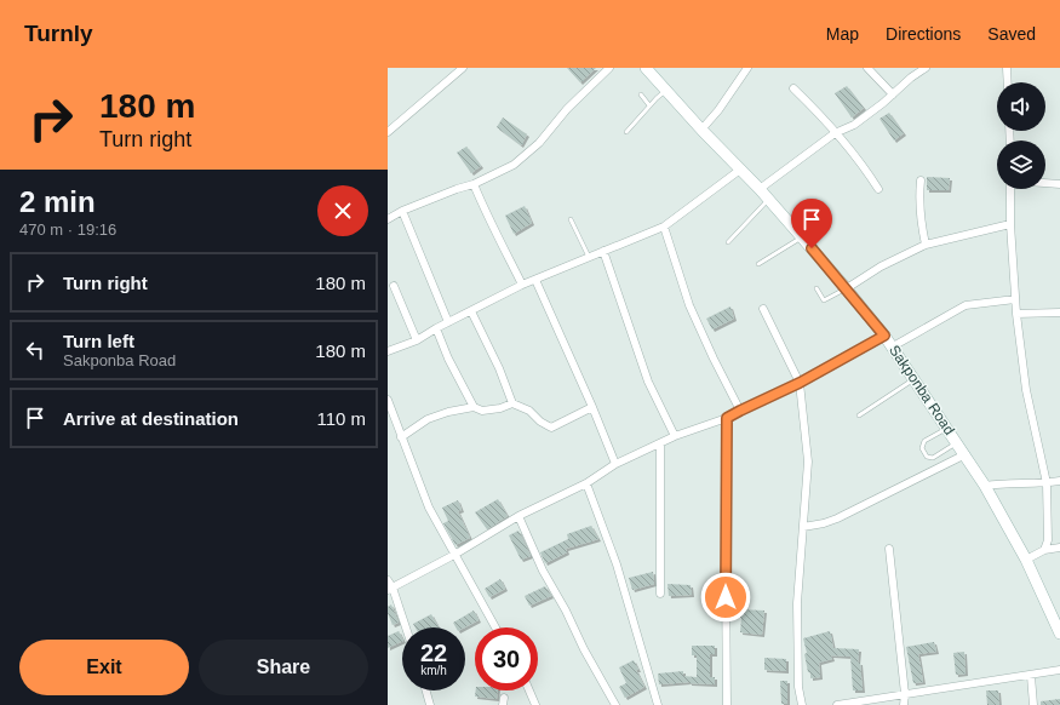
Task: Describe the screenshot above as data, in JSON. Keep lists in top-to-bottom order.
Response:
{
  "streets": {
    "main road": ["Sakponba Road"]
  },
  "page": {
    "header": "Turnly",
    "nav": ["Map", "Directions", "Saved"],
    "turn": ["180 m", "Turn right"],
    "heading": ["2 min", "470 m · 19:16"],
    "list": [
      {
        "name": "Turn right",
        "value": "180 m"
      },
      {
        "name": "Turn left",
        "note": "Sakponba Road",
        "value": "180 m"
      },
      {
        "name": "Arrive at destination",
        "value": "110 m"
      }
    ],
    "speed": "22 km/h",
    "limit": "30",
    "buttons": ["Exit", "Share"]
  }
}
